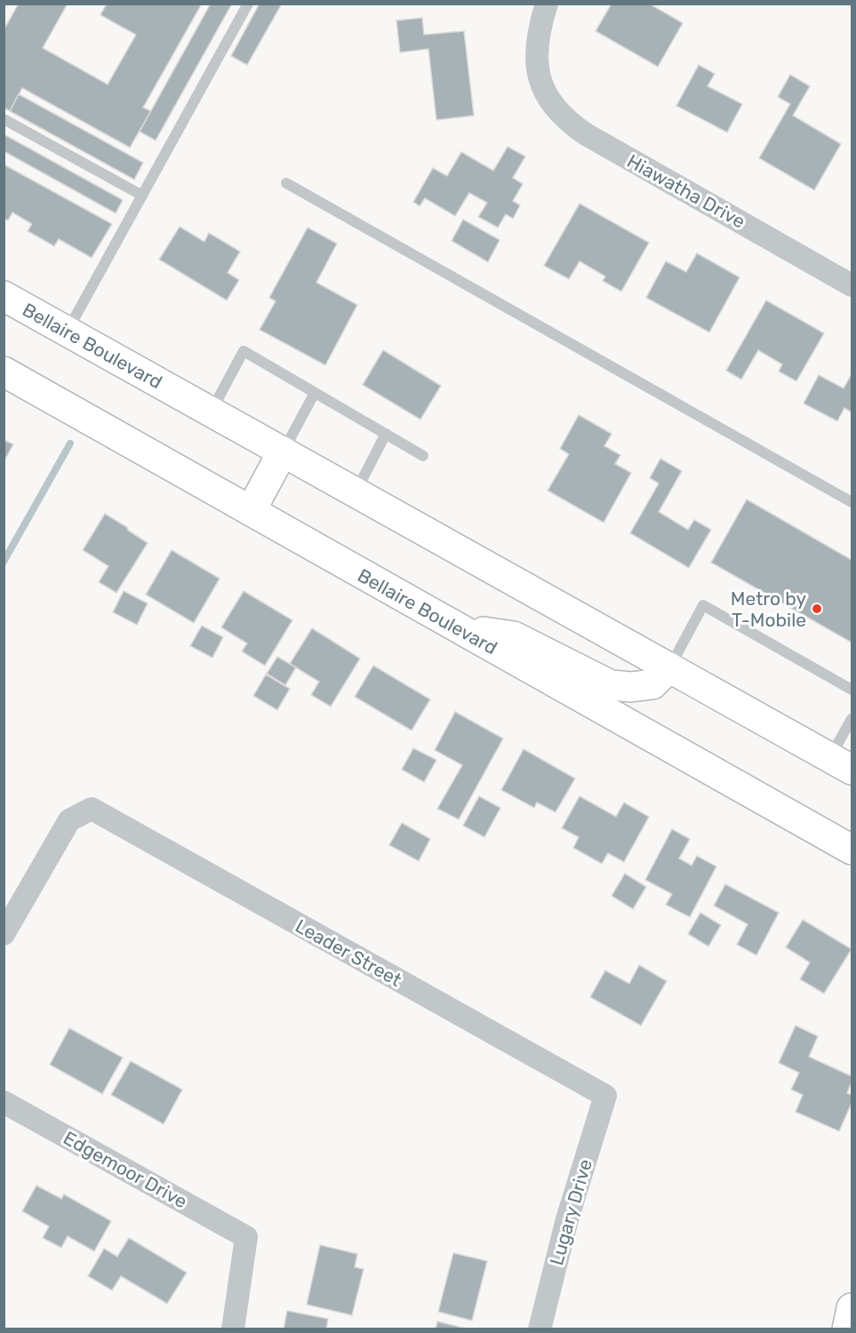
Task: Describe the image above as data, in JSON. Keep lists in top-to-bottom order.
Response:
{
  "streets": {
    "main road": ["Bellaire Boulevard"],
    "street": [
      "Hiawatha Drive",
      "Leader Street",
      "Edgemoor Drive",
      "Lugary Drive"
    ]
  },
  "crossings": [
    ["Leader Street", "Lugary Drive"]
  ],
  "places": ["Metro by T-Mobile"]
}
